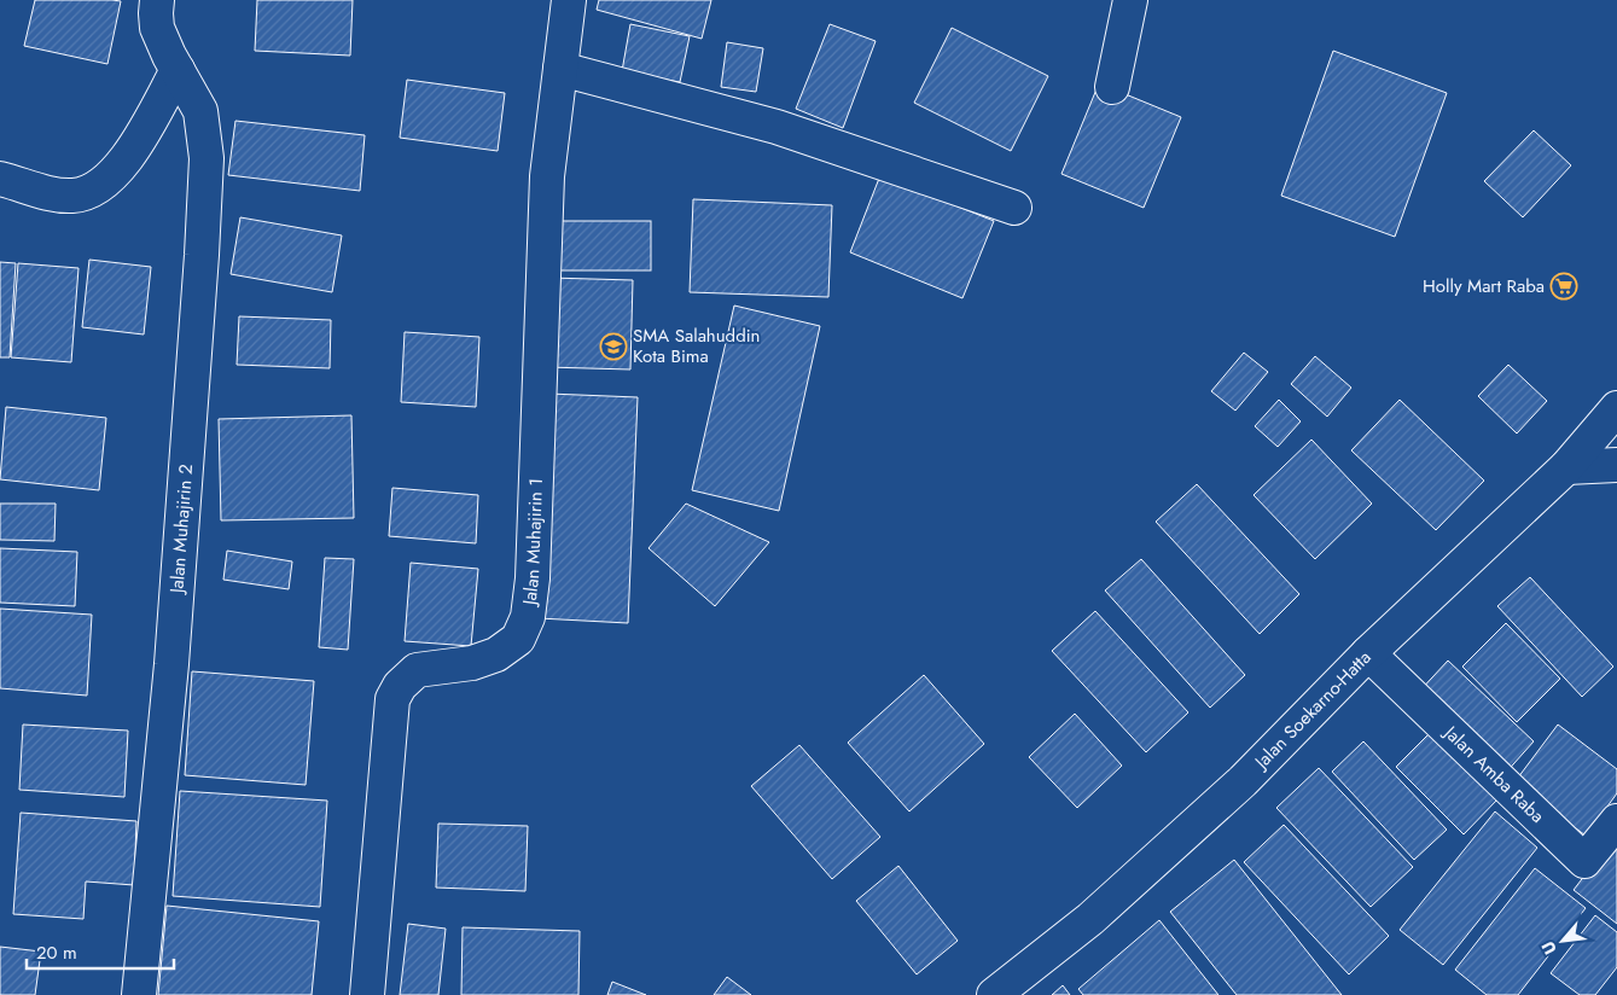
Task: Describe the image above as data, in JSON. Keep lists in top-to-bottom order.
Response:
{
  "streets": {
    "main road": [
      "Jalan Muhajirin 2",
      "Jalan Muhajirin 1",
      "Jalan Soekarno-Hatta",
      "Jalan Amba Raba"
    ]
  },
  "crossings": [
    ["Jalan Soekarno-Hatta", "Jalan Amba Raba"]
  ],
  "places": {
    "supermarket": ["Holly Mart Raba"],
    "school or university": ["SMA Salahuddin Kota Bima"]
  },
  "scale_bar": "20 m",
  "north": "bottom left"
}
